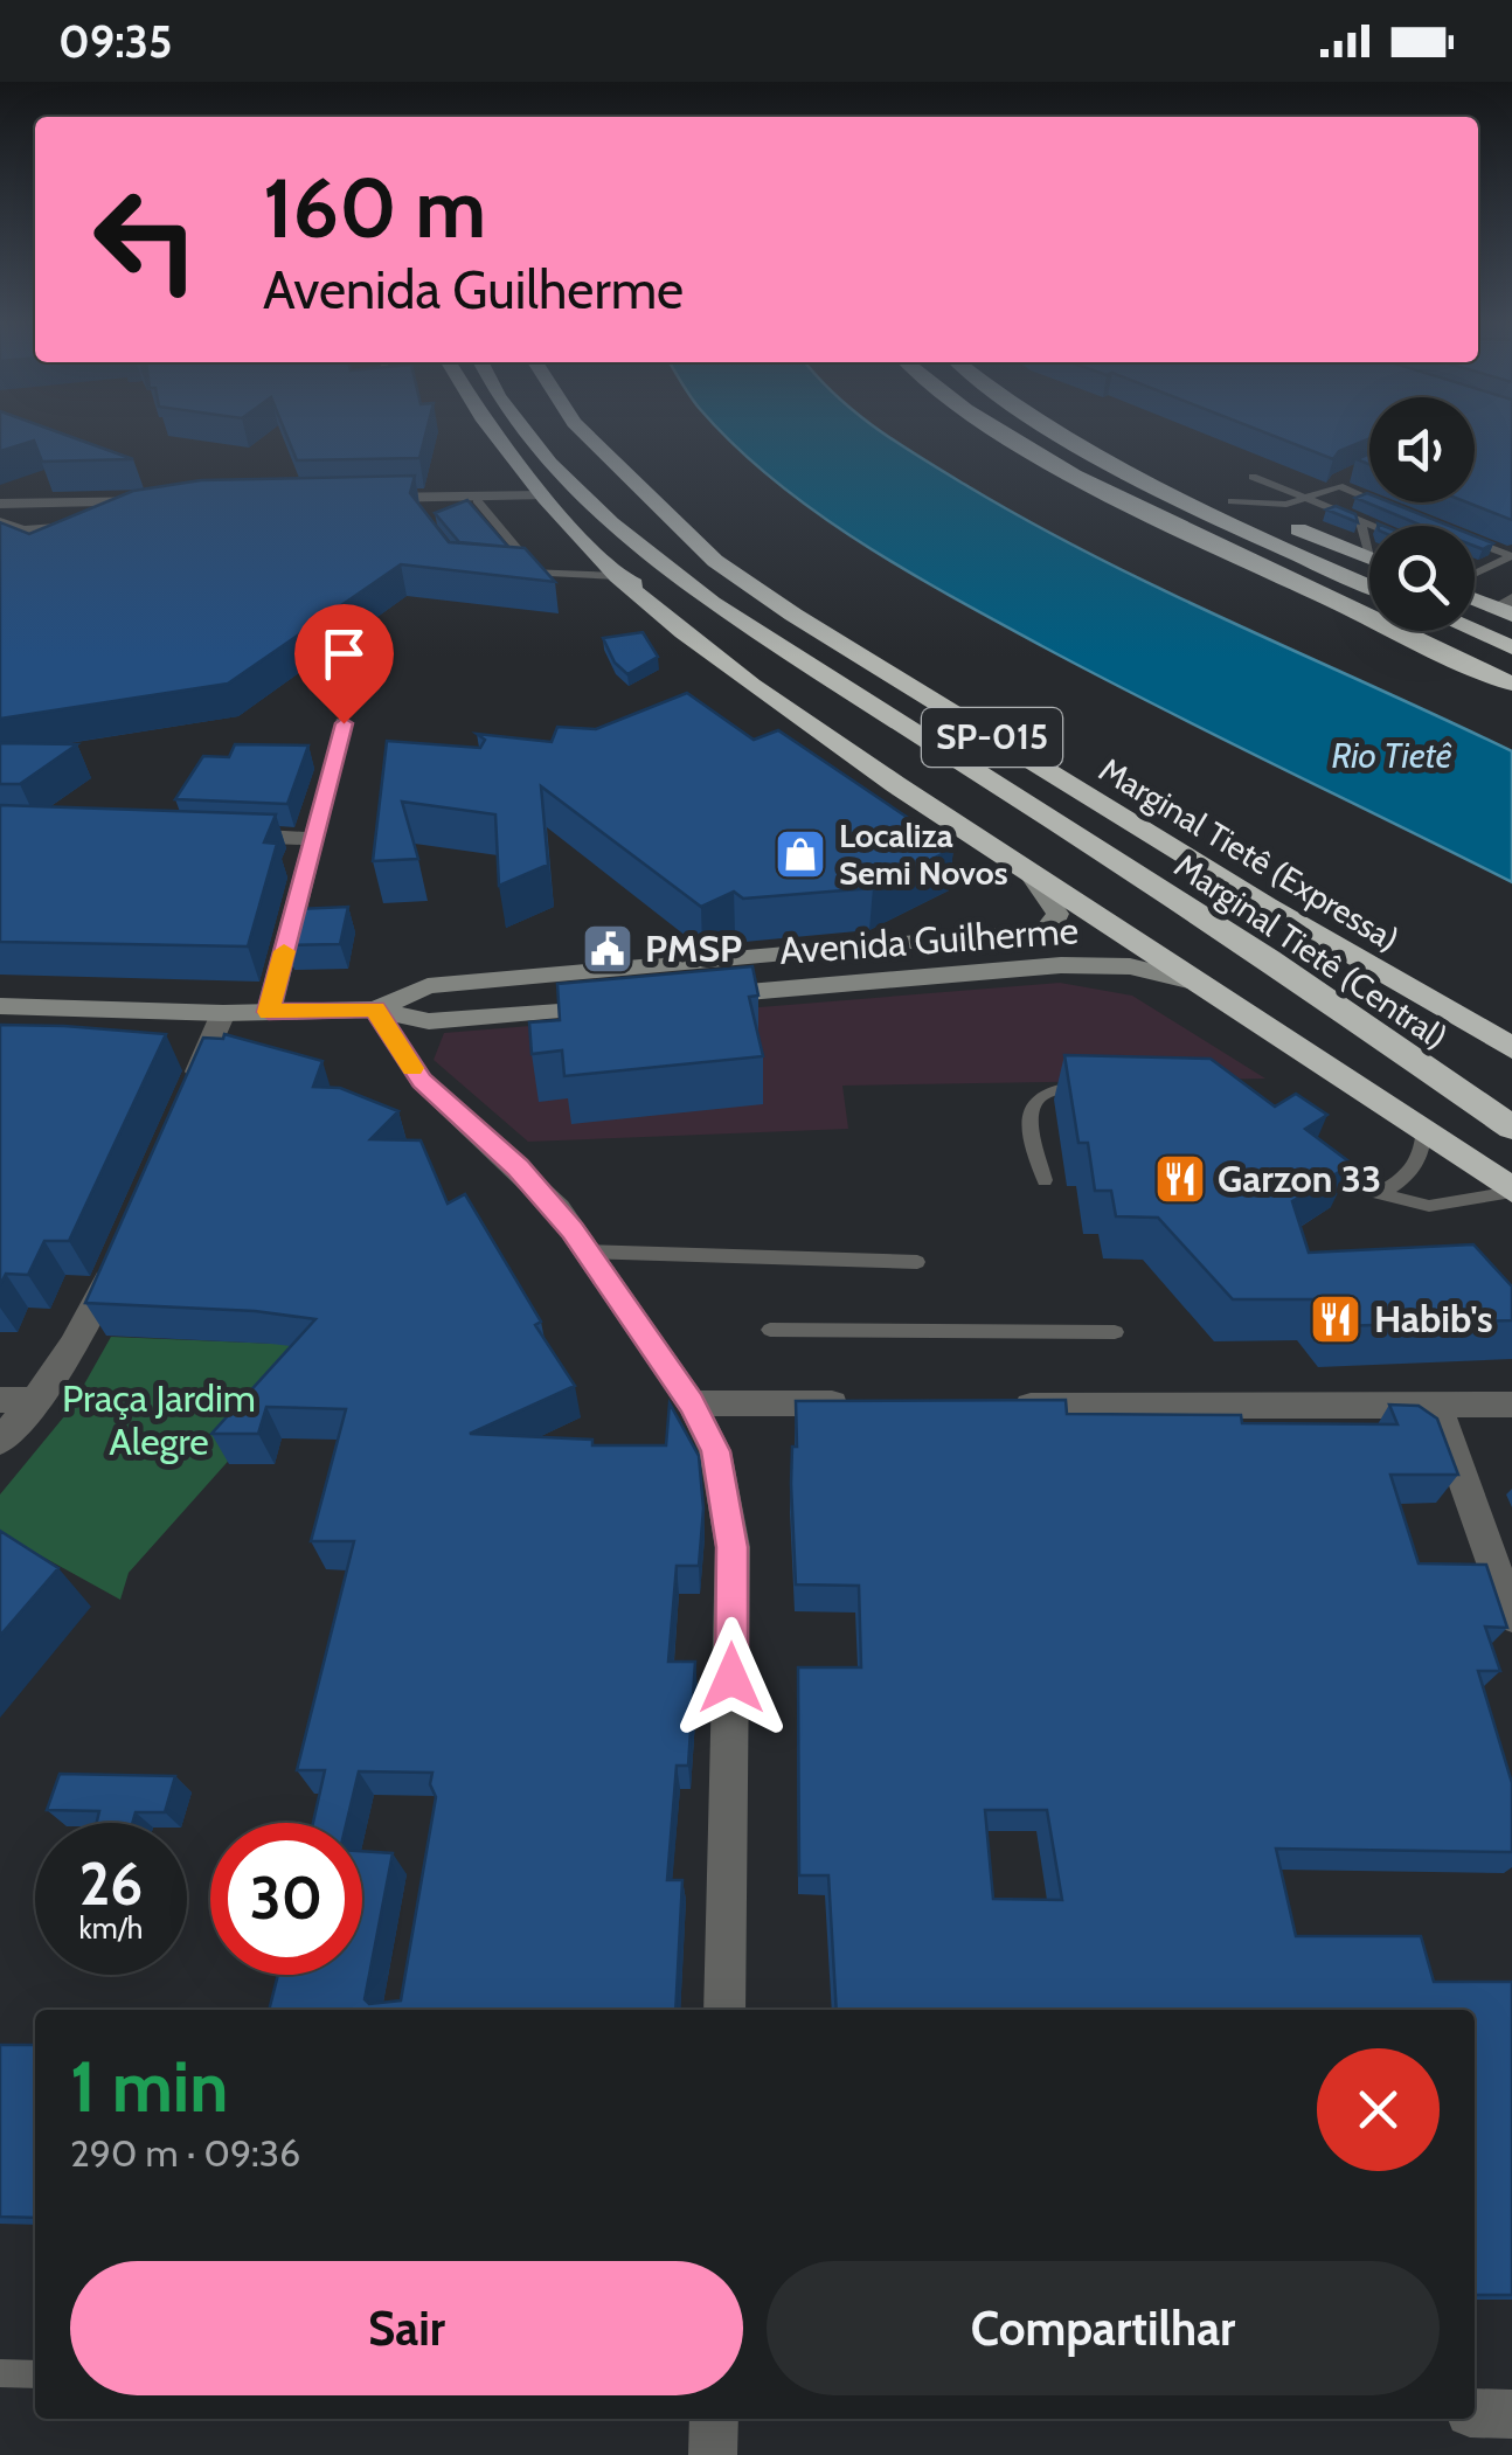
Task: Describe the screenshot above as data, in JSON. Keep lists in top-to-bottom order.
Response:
{
  "streets": {
    "highway": ["SP-015", "Marginal Tietê (Expressa)", "Marginal Tietê (Central)"],
    "street": ["Avenida Guilherme"]
  },
  "water": ["Rio Tietê"],
  "parks": ["Praça Jardim Alegre"],
  "places": {
    "shop": ["Localiza Semi Novos"],
    "public building": ["PMSP"],
    "restaurant": ["Garzon 33", "Habib's"]
  },
  "page": {
    "status": "09:35",
    "turn": ["160 m", "Avenida Guilherme"],
    "speed": "26 km/h",
    "limit": "30",
    "heading": ["1 min", "290 m · 09:36"],
    "buttons": ["Sair", "Compartilhar"]
  }
}
